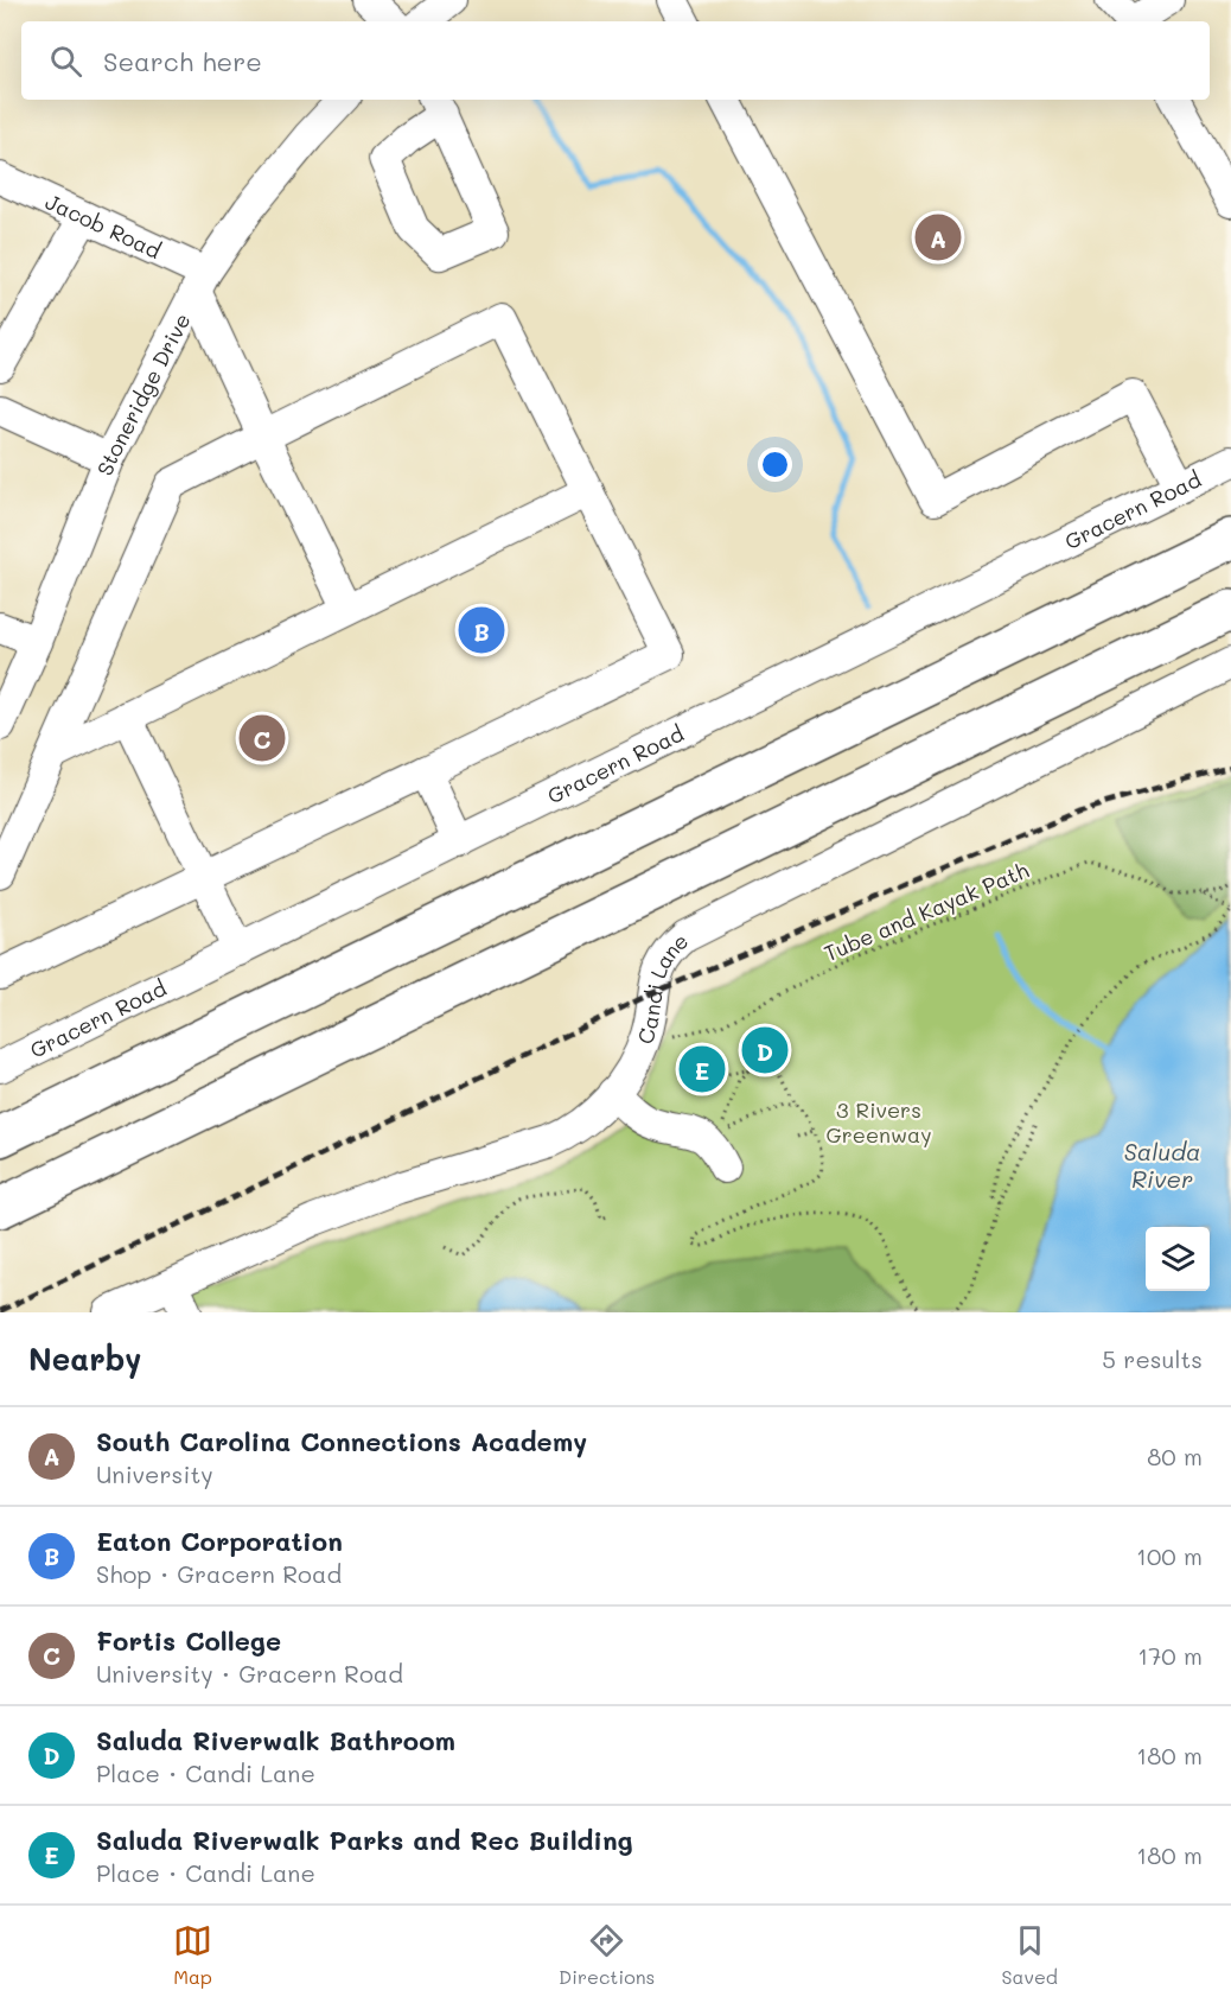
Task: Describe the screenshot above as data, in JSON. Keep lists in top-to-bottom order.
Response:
{
  "streets": {
    "street": [
      "Jacob Road",
      "Stoneridge Drive",
      "Gracern Road",
      "Candi Lane"
    ],
    "path": ["Tube and Kayak Path"]
  },
  "crossings": [
    ["Jacob Road", "Stoneridge Drive"],
    ["Tube and Kayak Path", "Candi Lane"]
  ],
  "water": ["Saluda River"],
  "parks": ["3 Rivers Greenway"],
  "page": {
    "search": "Search here",
    "pins": [
      "A",
      "B",
      "C",
      "D",
      "E"
    ],
    "heading": ["Nearby", "5 results"],
    "list": [
      {
        "mark": "A",
        "name": "South Carolina Connections Academy",
        "note": "University",
        "value": "80 m"
      },
      {
        "mark": "B",
        "name": "Eaton Corporation",
        "note": "Shop · Gracern Road",
        "value": "100 m"
      },
      {
        "mark": "C",
        "name": "Fortis College",
        "note": "University · Gracern Road",
        "value": "170 m"
      },
      {
        "mark": "D",
        "name": "Saluda Riverwalk Bathroom",
        "note": "Place · Candi Lane",
        "value": "180 m"
      },
      {
        "mark": "E",
        "name": "Saluda Riverwalk Parks and Rec Building",
        "note": "Place · Candi Lane",
        "value": "180 m"
      }
    ],
    "nav": ["Map", "Directions", "Saved"]
  }
}
